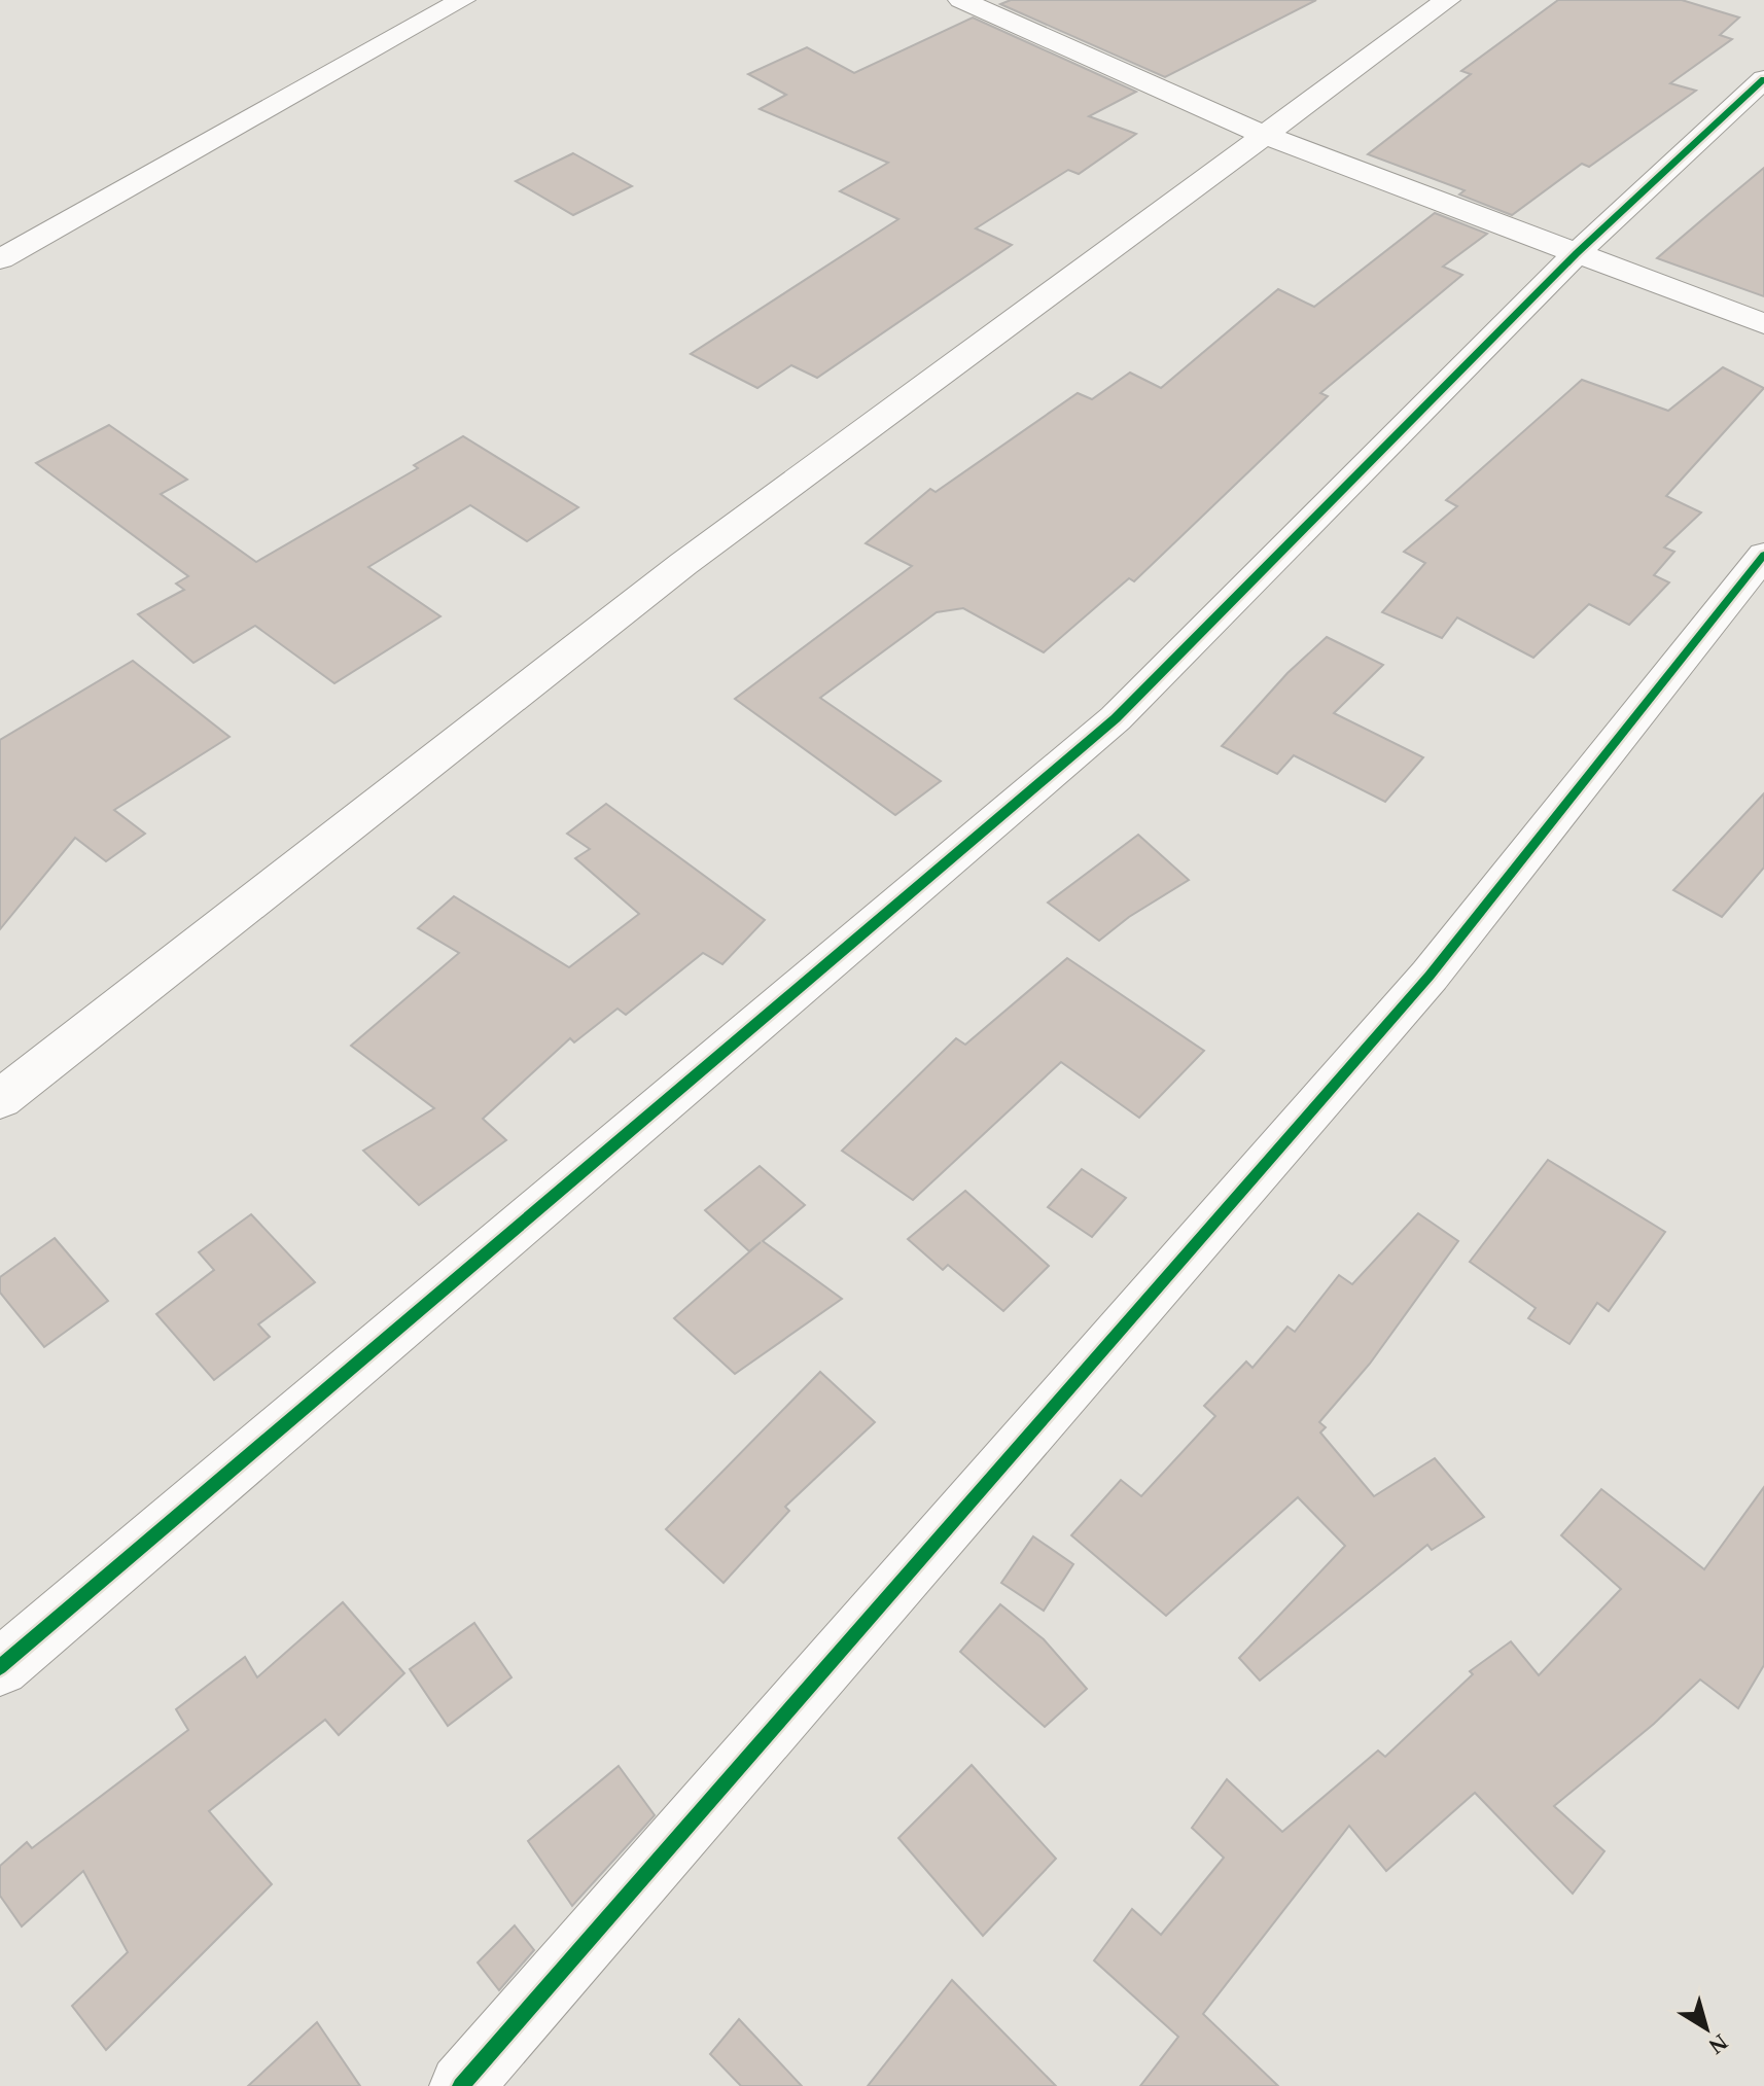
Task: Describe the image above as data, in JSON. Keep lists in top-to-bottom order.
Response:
{
  "north": "bottom right"
}
